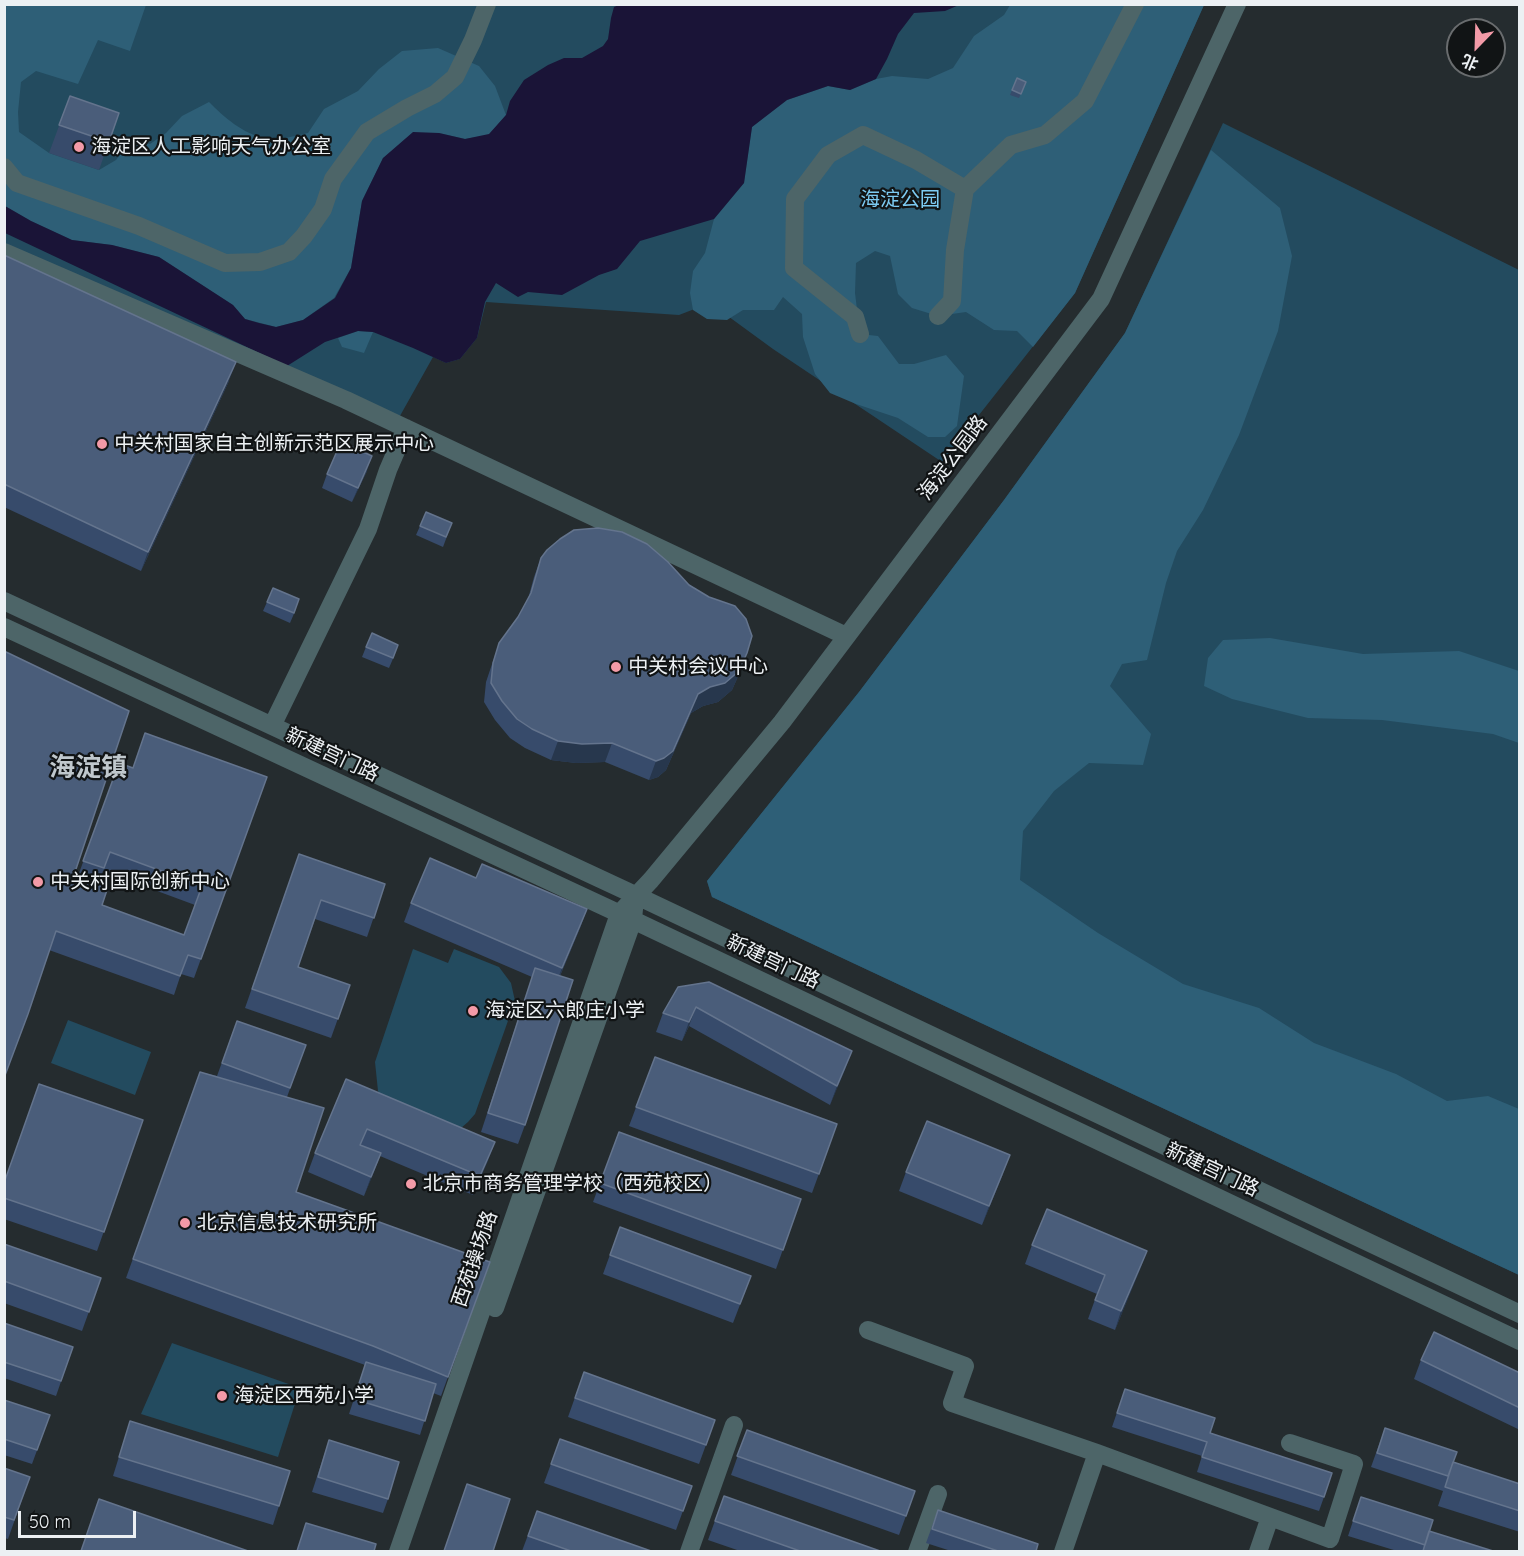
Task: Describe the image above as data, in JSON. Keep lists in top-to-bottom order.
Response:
{
  "streets": {
    "street": ["海淀公园路", "新建宫门路", "西苑操场路"]
  },
  "crossings": [
    ["海淀公园路", "新建宫门路"],
    ["海淀公园路", "西苑操场路"],
    ["新建宫门路", "西苑操场路"]
  ],
  "districts": ["海淀镇"],
  "parks": ["海淀公园"],
  "places": [
    "海淀区人工影响天气办公室",
    "中关村国家自主创新示范区展示中心",
    "中关村会议中心",
    "中关村国际创新中心",
    "海淀区六郎庄小学",
    "北京市商务管理学校（西苑校区）",
    "北京信息技术研究所",
    "海淀区西苑小学"
  ],
  "scale_bar": "50 m",
  "north": "bottom left"
}
